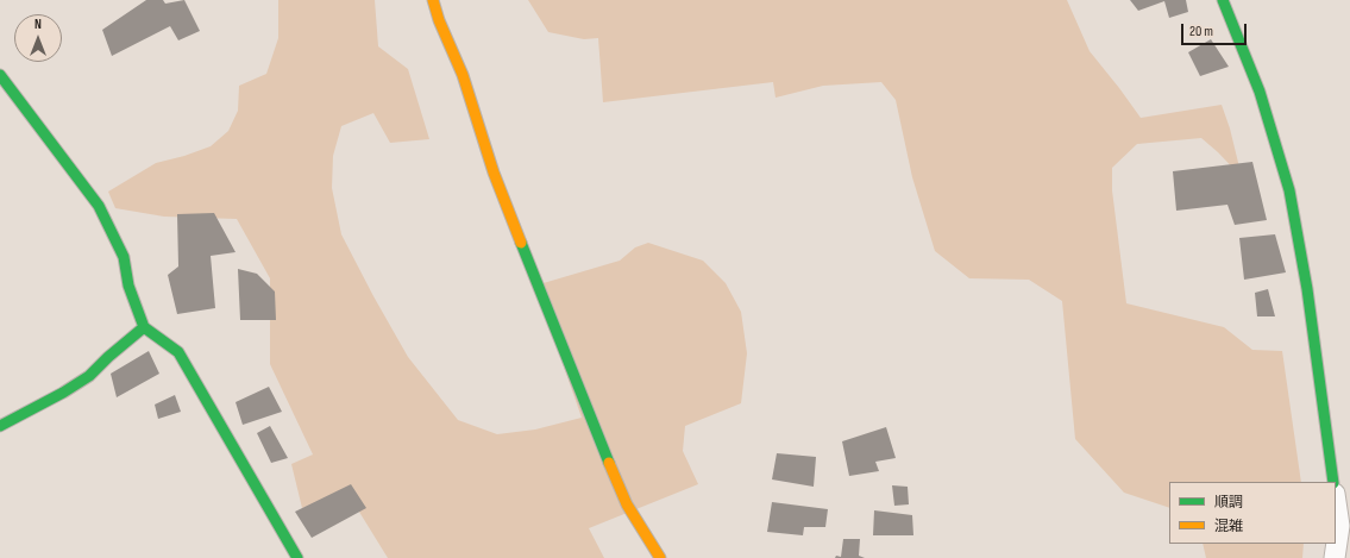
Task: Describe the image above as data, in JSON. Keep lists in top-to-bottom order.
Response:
{
  "legend": ["順調", "混雑"],
  "scale_bar": "20 m",
  "north": "top"
}
